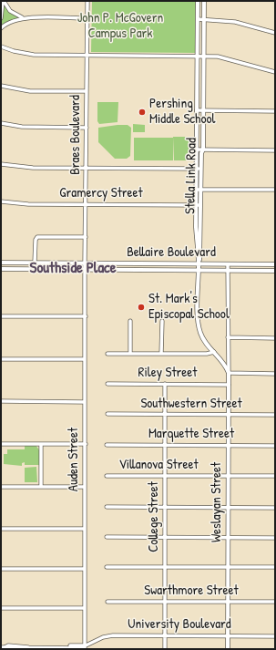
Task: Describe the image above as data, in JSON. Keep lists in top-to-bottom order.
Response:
{
  "streets": {
    "main road": ["Stella Link Road", "Bellaire Boulevard", "Weslayan Street"],
    "street": [
      "Braes Boulevard",
      "Gramercy Street",
      "Riley Street",
      "Southwestern Street",
      "Marquette Street",
      "Auden Street",
      "Villanova Street",
      "College Street",
      "Swarthmore Street",
      "University Boulevard"
    ]
  },
  "crossings": [
    ["Braes Boulevard", "Gramercy Street"],
    ["Braes Boulevard", "Bellaire Boulevard"],
    ["Braes Boulevard", "Auden Street"],
    ["Stella Link Road", "Gramercy Street"],
    ["Stella Link Road", "Bellaire Boulevard"],
    ["Stella Link Road", "Weslayan Street"],
    ["Bellaire Boulevard", "Auden Street"],
    ["Bellaire Boulevard", "Weslayan Street"],
    ["Riley Street", "Weslayan Street"],
    ["Riley Street", "College Street"],
    ["Southwestern Street", "Weslayan Street"],
    ["Southwestern Street", "College Street"],
    ["Marquette Street", "Weslayan Street"],
    ["Marquette Street", "College Street"],
    ["Auden Street", "University Boulevard"],
    ["Villanova Street", "Weslayan Street"],
    ["Villanova Street", "College Street"],
    ["Weslayan Street", "Swarthmore Street"],
    ["Weslayan Street", "University Boulevard"],
    ["College Street", "Swarthmore Street"],
    ["College Street", "University Boulevard"]
  ],
  "districts": ["Southside Place"],
  "parks": ["John P. McGovern Campus Park"],
  "places": ["Pershing Middle School", "St. Mark's Episcopal School"]
}
